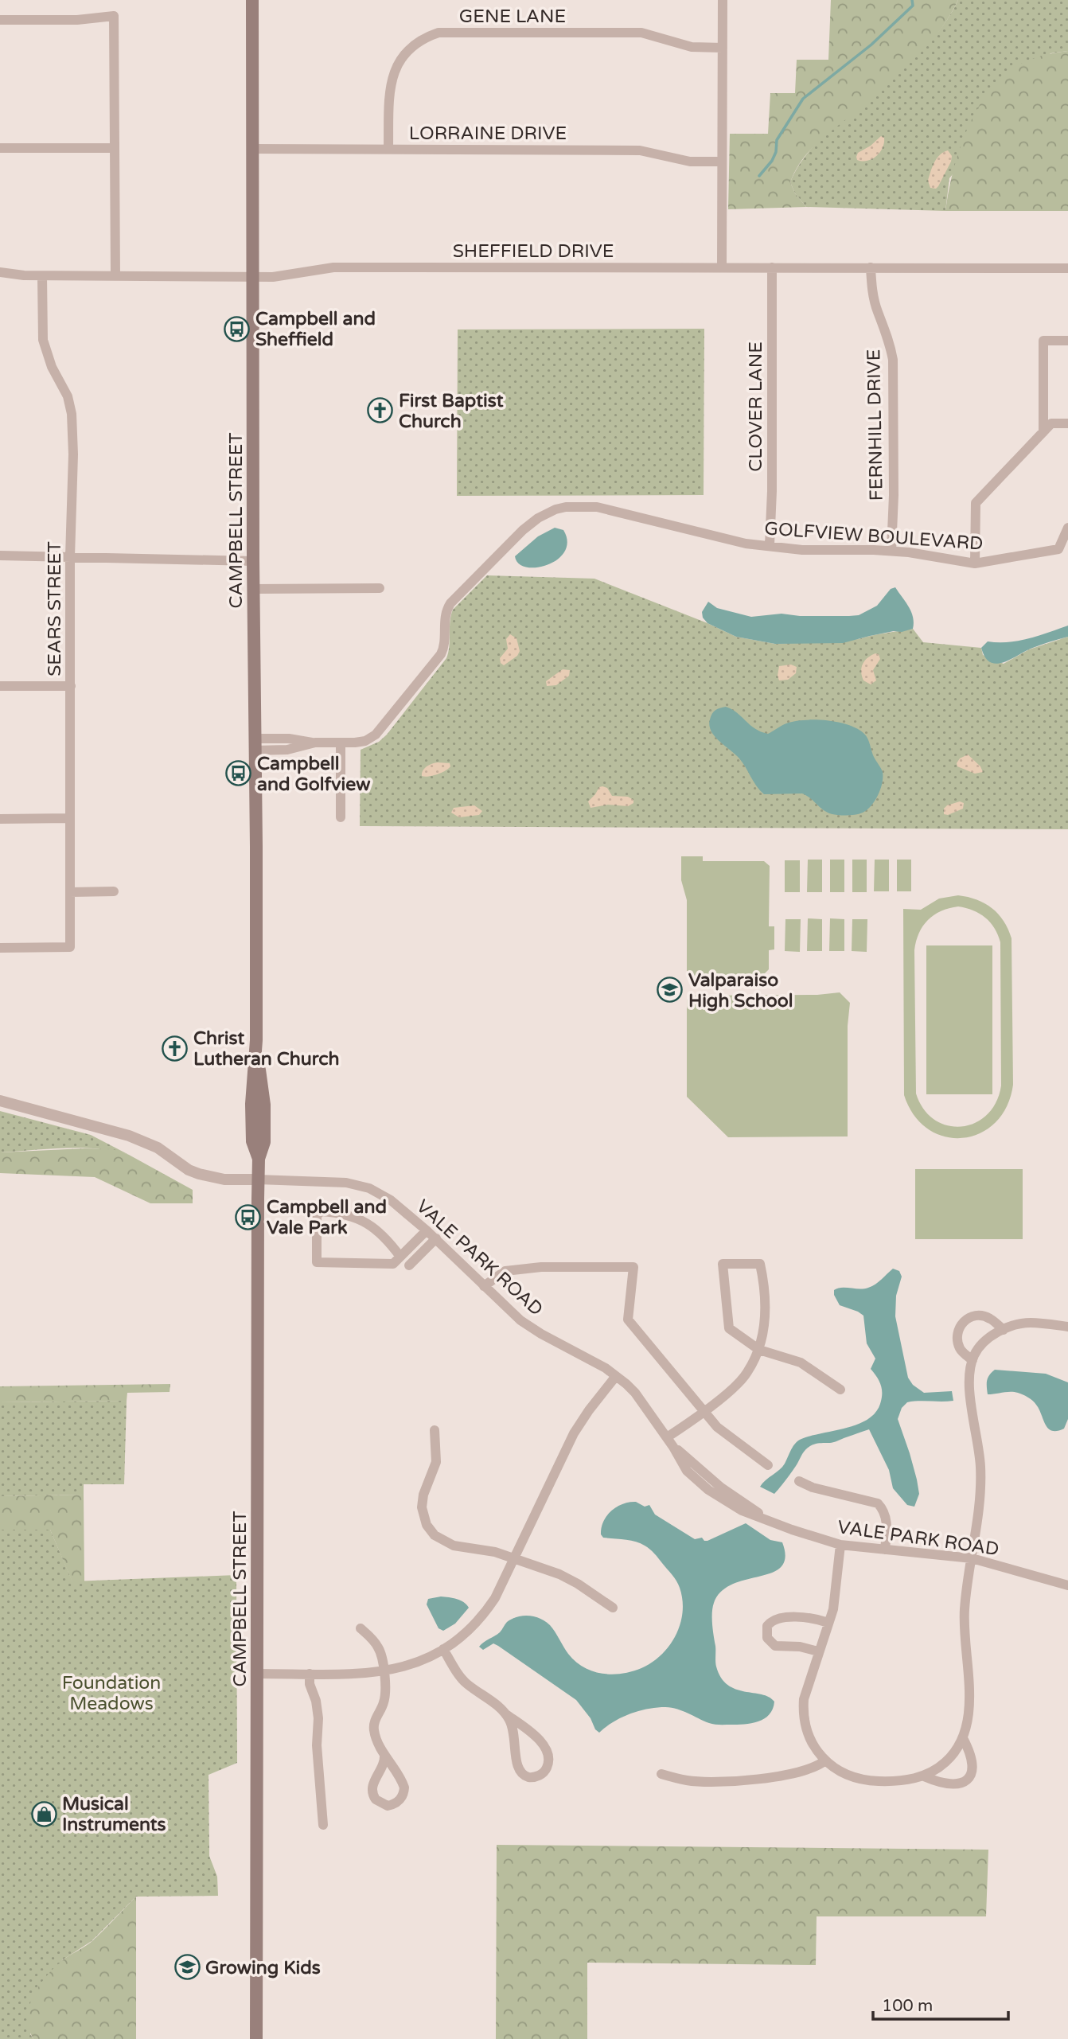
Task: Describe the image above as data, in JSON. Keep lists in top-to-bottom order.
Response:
{
  "streets": {
    "main road": ["CAMPBELL STREET"],
    "street": [
      "GENE LANE",
      "LORRAINE DRIVE",
      "SHEFFIELD DRIVE",
      "CLOVER LANE",
      "FERNHILL DRIVE",
      "GOLFVIEW BOULEVARD",
      "SEARS STREET",
      "VALE PARK ROAD"
    ]
  },
  "crossings": [
    ["GENE LANE", "LORRAINE DRIVE"],
    ["LORRAINE DRIVE", "CAMPBELL STREET"],
    ["SHEFFIELD DRIVE", "CLOVER LANE"],
    ["SHEFFIELD DRIVE", "FERNHILL DRIVE"],
    ["SHEFFIELD DRIVE", "CAMPBELL STREET"],
    ["SHEFFIELD DRIVE", "SEARS STREET"],
    ["CLOVER LANE", "GOLFVIEW BOULEVARD"],
    ["FERNHILL DRIVE", "GOLFVIEW BOULEVARD"],
    ["CAMPBELL STREET", "GOLFVIEW BOULEVARD"],
    ["CAMPBELL STREET", "VALE PARK ROAD"]
  ],
  "parks": ["Foundation Meadows"],
  "places": {
    "bus stop": ["Campbell and Sheffield", "Campbell and Golfview", "Campbell and Vale Park"],
    "church": ["First Baptist Church", "Christ Lutheran Church"],
    "school or university": ["Valparaiso High School", "Growing Kids"],
    "shop": ["Musical Instruments"]
  },
  "scale_bar": "100 m"
}
